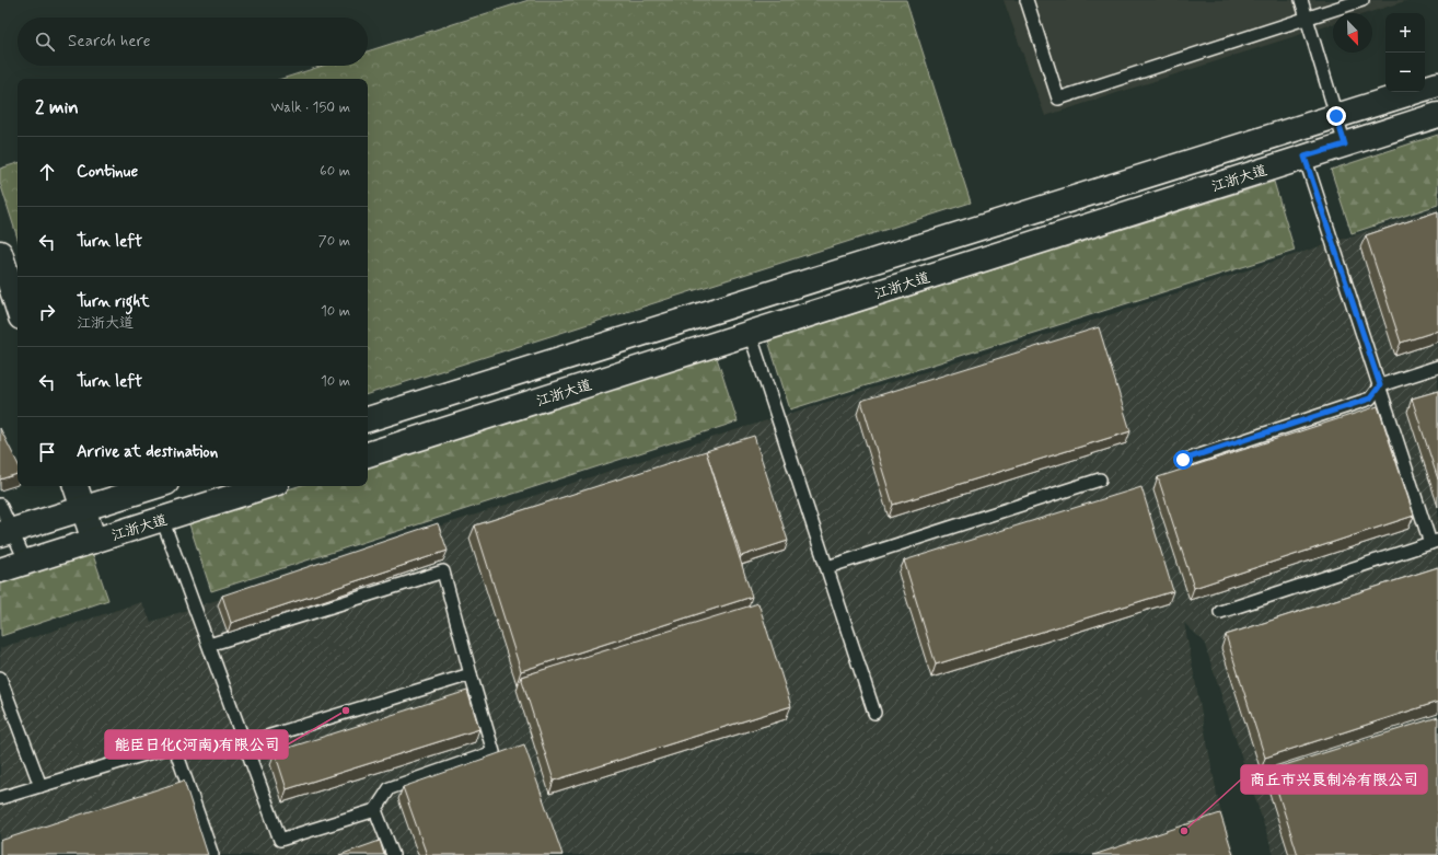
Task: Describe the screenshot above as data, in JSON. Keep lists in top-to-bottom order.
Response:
{
  "streets": {
    "main road": ["江浙大道"]
  },
  "places": ["能臣日化(河南)有限公司", "商丘市兴良制冷有限公司"],
  "north": "bottom right",
  "page": {
    "map_buttons": ["+", "−"],
    "search": "Search here",
    "heading": ["2 min", "Walk · 150 m"],
    "list": [
      ["Continue", "60 m"],
      ["Turn left", "70 m"],
      ["Turn right", "江浙大道", "10 m"],
      ["Turn left", "10 m"],
      "Arrive at destination"
    ]
  }
}
